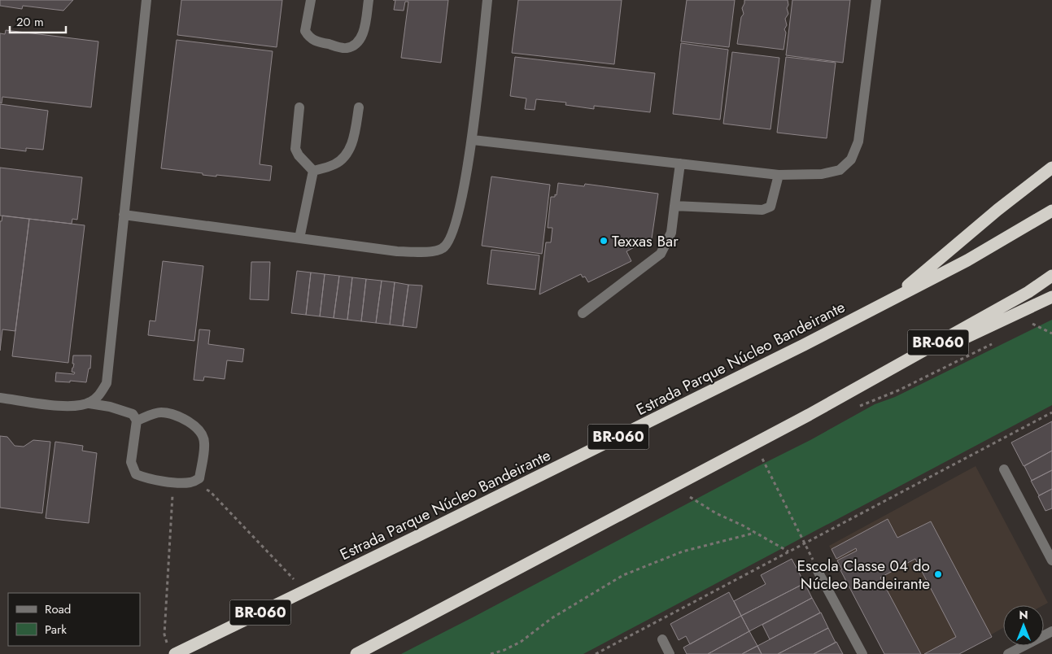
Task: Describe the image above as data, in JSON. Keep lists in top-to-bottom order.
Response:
{
  "streets": {
    "highway": ["BR-060", "Estrada Parque Núcleo Bandeirante"]
  },
  "places": ["Texxas Bar", "Escola Classe 04 do Núcleo Bandeirante"],
  "legend": ["Road", "Park"],
  "scale_bar": "20 m",
  "north": "top"
}
